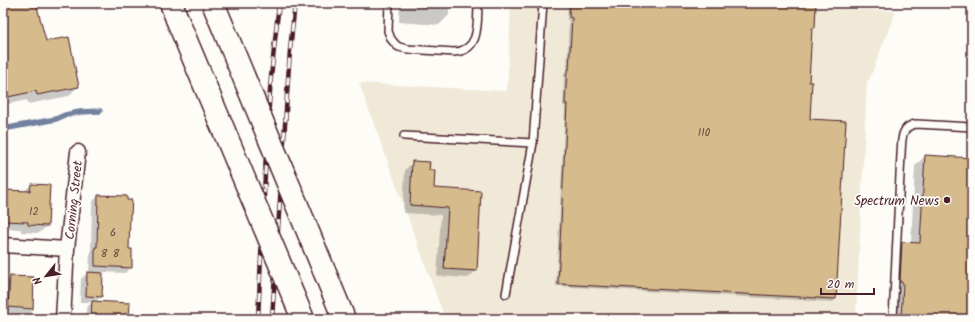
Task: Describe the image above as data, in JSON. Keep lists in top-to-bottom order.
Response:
{
  "streets": {
    "street": ["Corning Street"]
  },
  "places": ["Spectrum News"],
  "house_numbers": [
    "110",
    "12",
    "6",
    "8",
    "8"
  ],
  "scale_bar": "20 m",
  "north": "bottom left"
}
